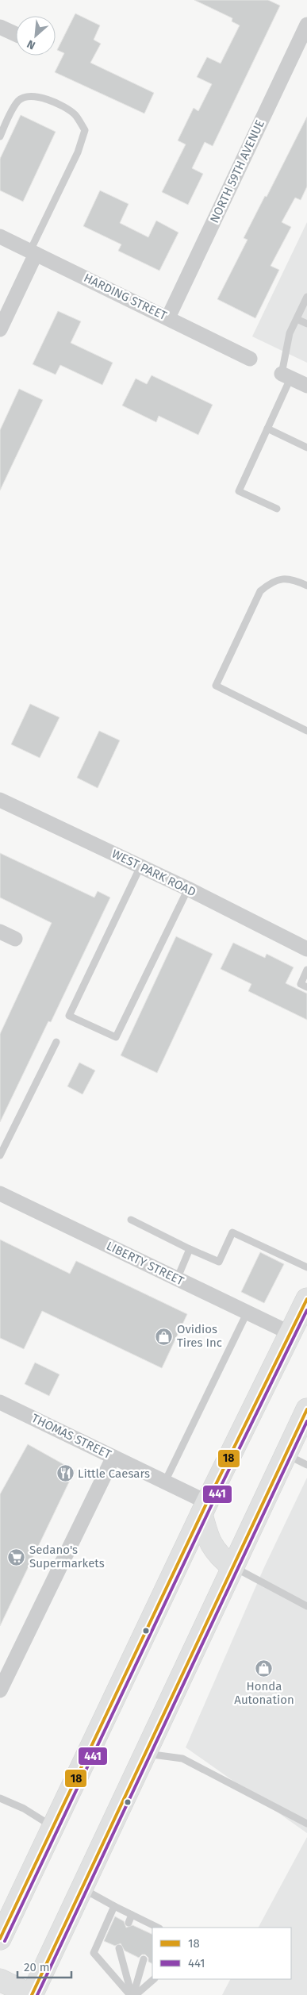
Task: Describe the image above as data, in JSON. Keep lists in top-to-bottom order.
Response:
{
  "streets": {
    "street": [
      "NORTH 59TH AVENUE",
      "HARDING STREET",
      "WEST PARK ROAD",
      "LIBERTY STREET",
      "THOMAS STREET"
    ]
  },
  "crossings": [
    ["NORTH 59TH AVENUE", "HARDING STREET"]
  ],
  "places": {
    "shop": ["Ovidios Tires Inc", "Honda Autonation"],
    "restaurant": ["Little Caesars"],
    "supermarket": ["Sedano's Supermarkets"]
  },
  "lines": ["transit line 18", "transit line 441"],
  "legend": ["18", "441"],
  "scale_bar": "20 m",
  "north": "bottom left"
}
